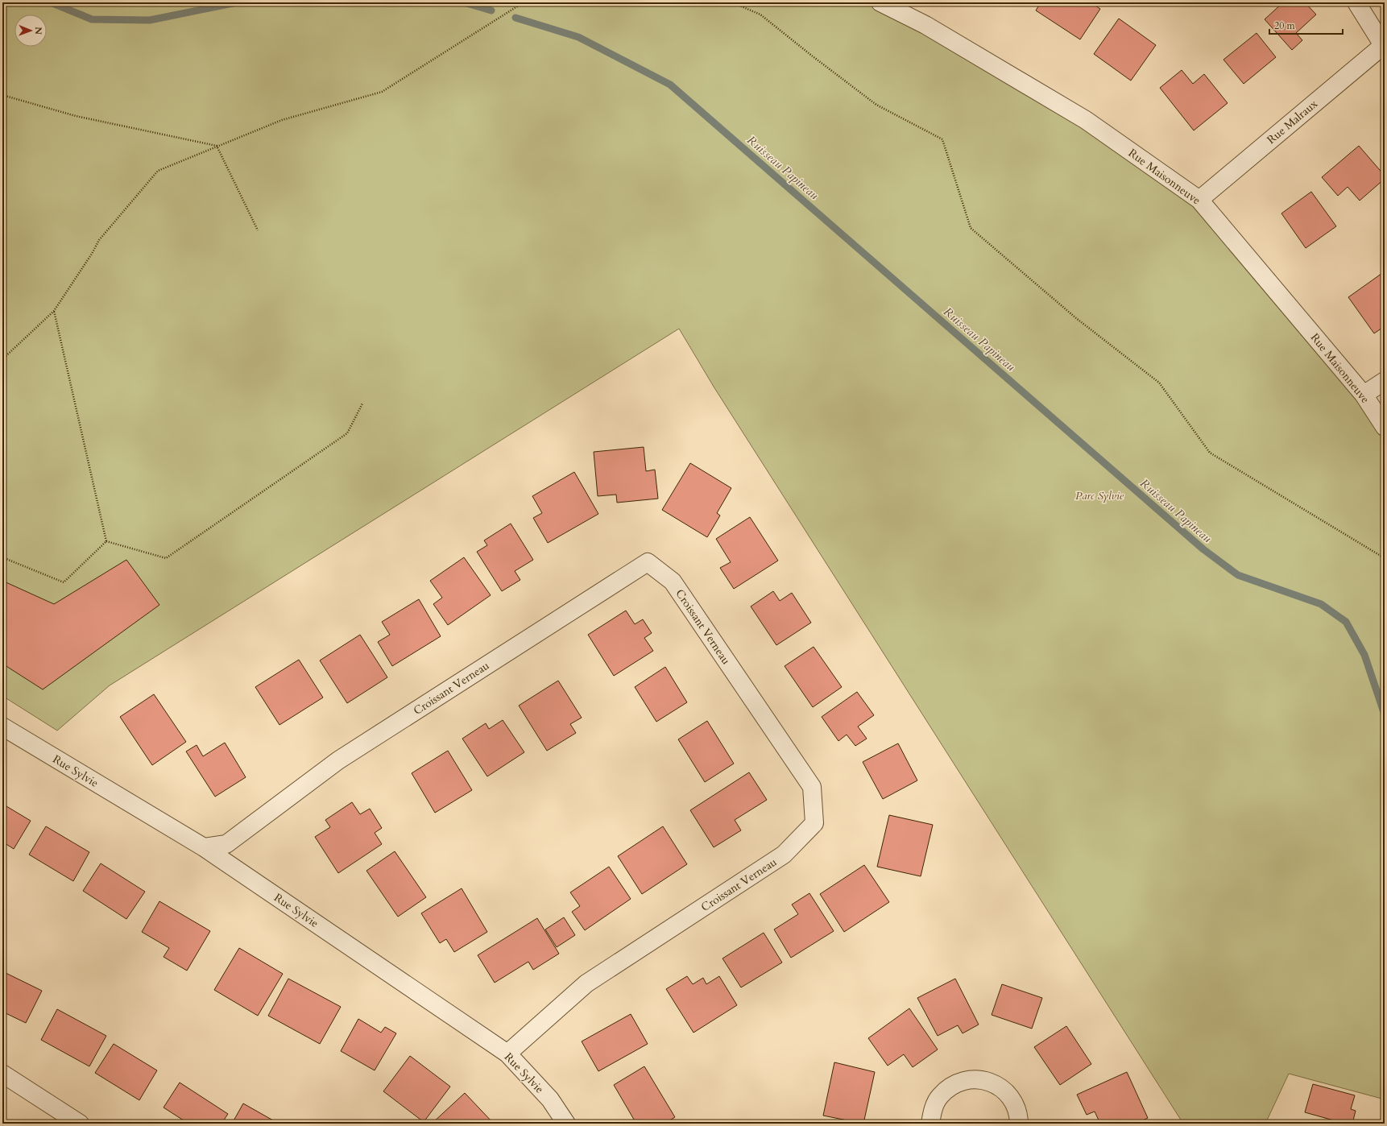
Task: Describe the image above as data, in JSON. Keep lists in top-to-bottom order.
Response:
{
  "streets": {
    "street": [
      "Rue Malraux",
      "Rue Maisonneuve",
      "Croissant Verneau",
      "Rue Sylvie"
    ]
  },
  "crossings": [
    ["Rue Malraux", "Rue Maisonneuve"],
    ["Croissant Verneau", "Rue Sylvie"]
  ],
  "water": ["Ruisseau Papineau"],
  "parks": ["Parc Sylvie"],
  "scale_bar": "20 m",
  "north": "right"
}
